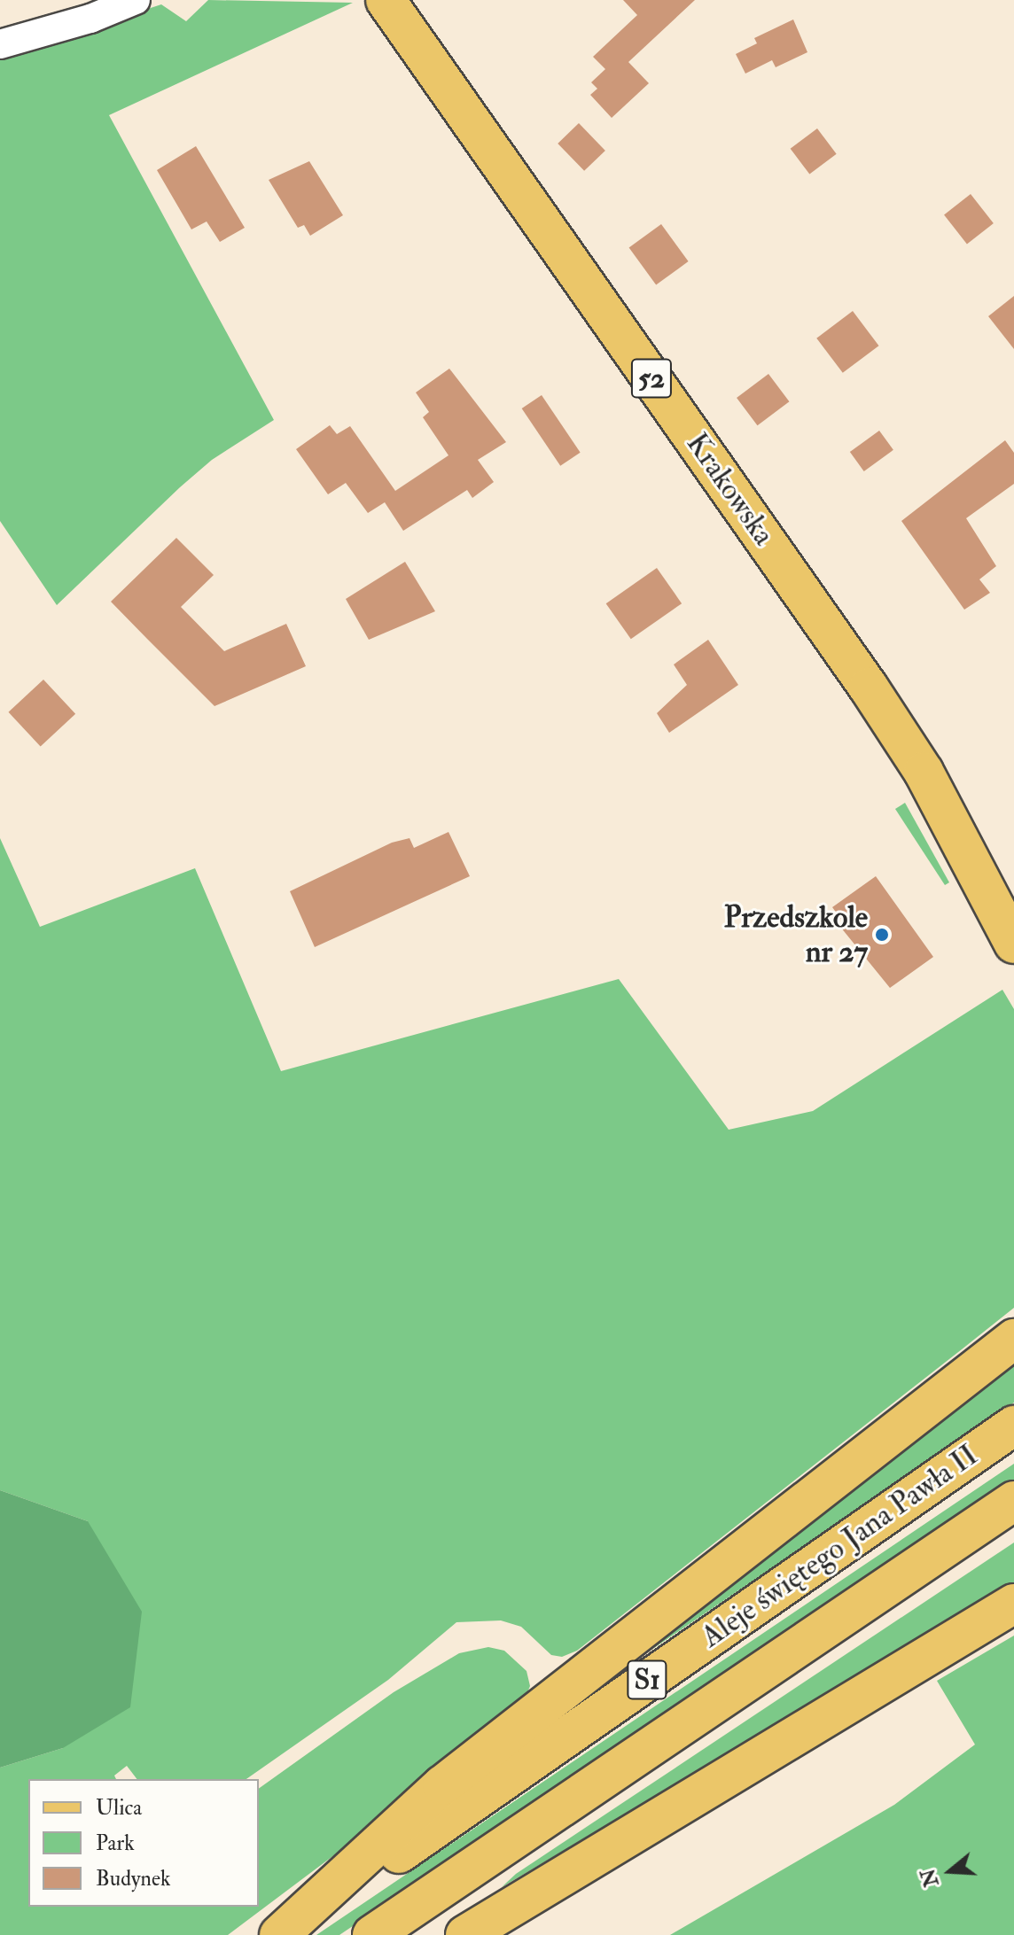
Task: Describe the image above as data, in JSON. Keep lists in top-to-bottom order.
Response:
{
  "streets": {
    "main road": [
      "52",
      "Krakowska",
      "Aleje świętego Jana Pawła II",
      "S1"
    ]
  },
  "places": ["Przedszkole nr 27"],
  "legend": ["Ulica", "Park", "Budynek"],
  "north": "left"
}
